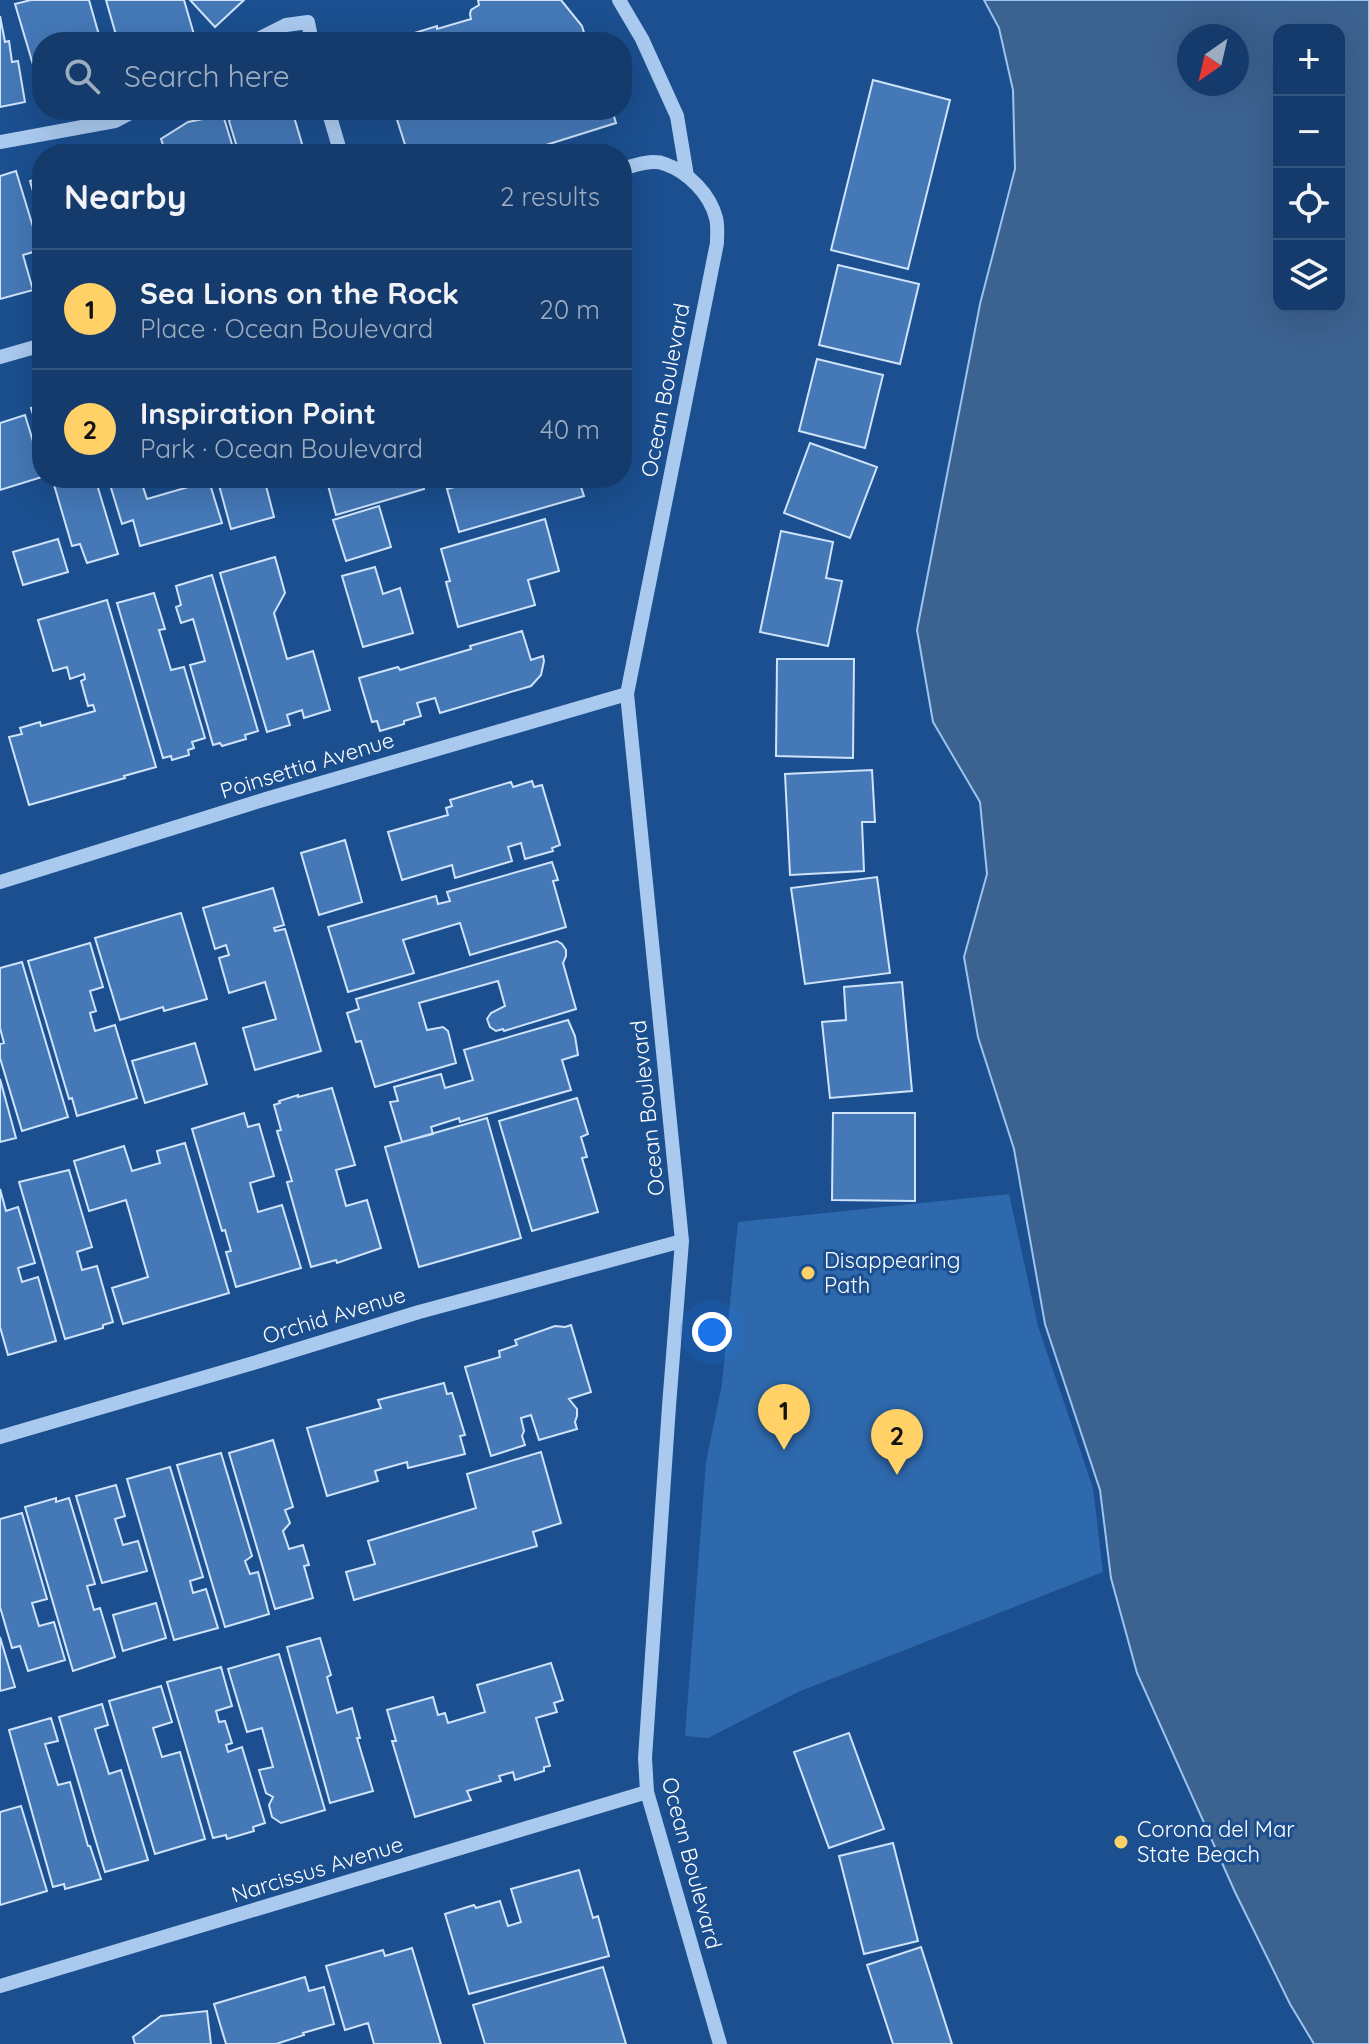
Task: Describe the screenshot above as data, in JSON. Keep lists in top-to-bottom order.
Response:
{
  "streets": {
    "street": [
      "Ocean Boulevard",
      "Poinsettia Avenue",
      "Orchid Avenue",
      "Narcissus Avenue"
    ]
  },
  "crossings": [
    ["Ocean Boulevard", "Poinsettia Avenue"],
    ["Ocean Boulevard", "Orchid Avenue"],
    ["Ocean Boulevard", "Narcissus Avenue"]
  ],
  "places": ["Disappearing Path", "Corona del Mar State Beach"],
  "north": "bottom left",
  "page": {
    "map_buttons": ["+", "−"],
    "search": "Search here",
    "heading": ["Nearby", "2 results"],
    "list": [
      {
        "mark": "1",
        "name": "Sea Lions on the Rock",
        "note": "Place · Ocean Boulevard",
        "value": "20 m"
      },
      {
        "mark": "2",
        "name": "Inspiration Point",
        "note": "Park · Ocean Boulevard",
        "value": "40 m"
      }
    ],
    "pins": ["1", "2"]
  }
}
